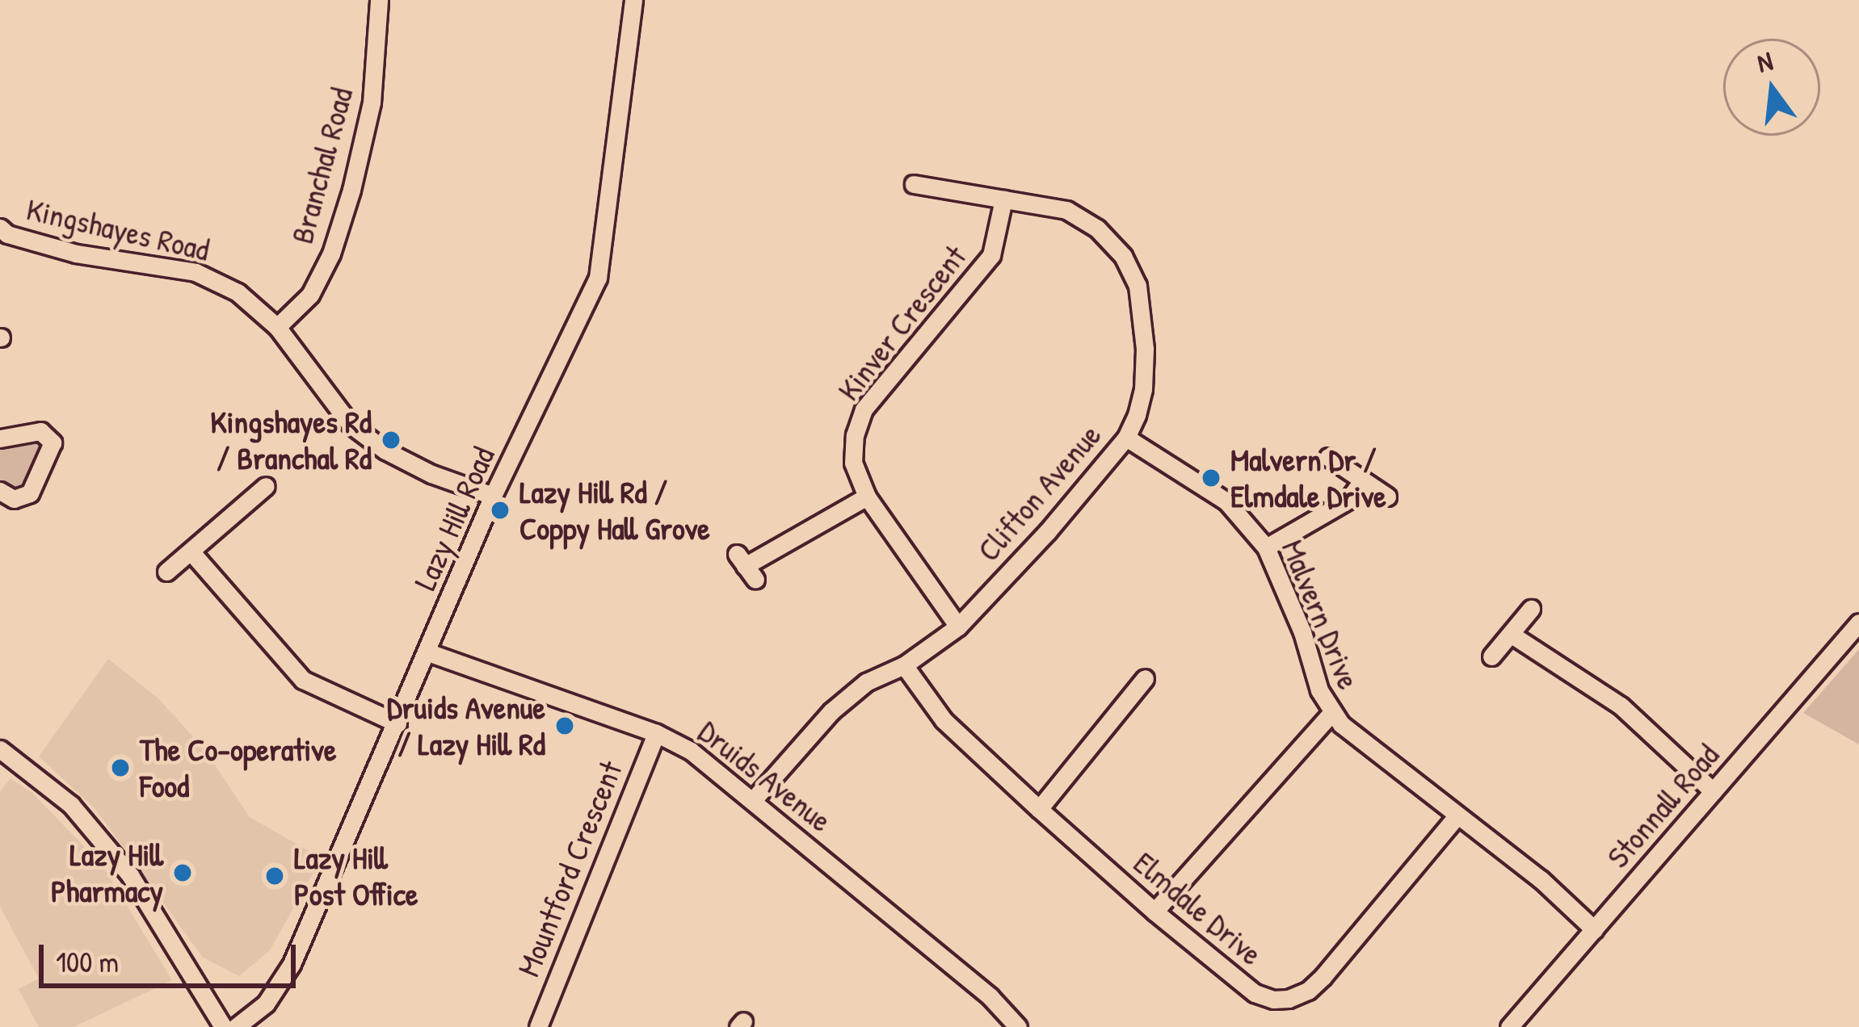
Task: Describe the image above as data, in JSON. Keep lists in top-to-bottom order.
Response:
{
  "streets": {
    "street": [
      "Branchal Road",
      "Kingshayes Road",
      "Kinver Crescent",
      "Clifton Avenue",
      "Lazy Hill Road",
      "Malvern Drive",
      "Druids Avenue",
      "Stonnall Road",
      "Mountford Crescent",
      "Elmdale Drive"
    ]
  },
  "crossings": [
    ["Branchal Road", "Kingshayes Road"],
    ["Kingshayes Road", "Lazy Hill Road"],
    ["Kinver Crescent", "Clifton Avenue"],
    ["Clifton Avenue", "Malvern Drive"],
    ["Clifton Avenue", "Druids Avenue"],
    ["Clifton Avenue", "Elmdale Drive"],
    ["Lazy Hill Road", "Druids Avenue"],
    ["Malvern Drive", "Stonnall Road"],
    ["Malvern Drive", "Elmdale Drive"],
    ["Druids Avenue", "Mountford Crescent"]
  ],
  "places": [
    "Kingshayes Rd / Branchal Rd",
    "Malvern Dr / Elmdale Drive",
    "Lazy Hill Rd / Coppy Hall Grove",
    "Druids Avenue / Lazy Hill Rd",
    "The Co-operative Food",
    "Lazy Hill Pharmacy",
    "Lazy Hill Post Office"
  ],
  "scale_bar": "100 m",
  "north": "top"
}
